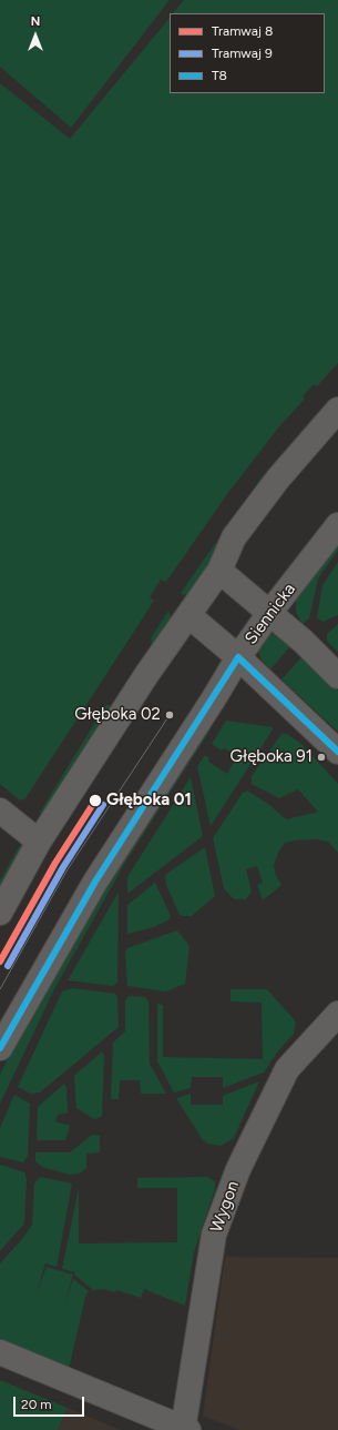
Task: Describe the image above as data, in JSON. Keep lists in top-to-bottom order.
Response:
{
  "streets": {
    "street": ["Siennicka", "Wygon"]
  },
  "places": ["Głęboka 02", "Głęboka 91", "Głęboka 01"],
  "lines": ["transit line T8", "tram line 8", "tram line 9"],
  "legend": ["Tramwaj 8", "Tramwaj 9", "T8"],
  "scale_bar": "20 m",
  "north": "top"
}
